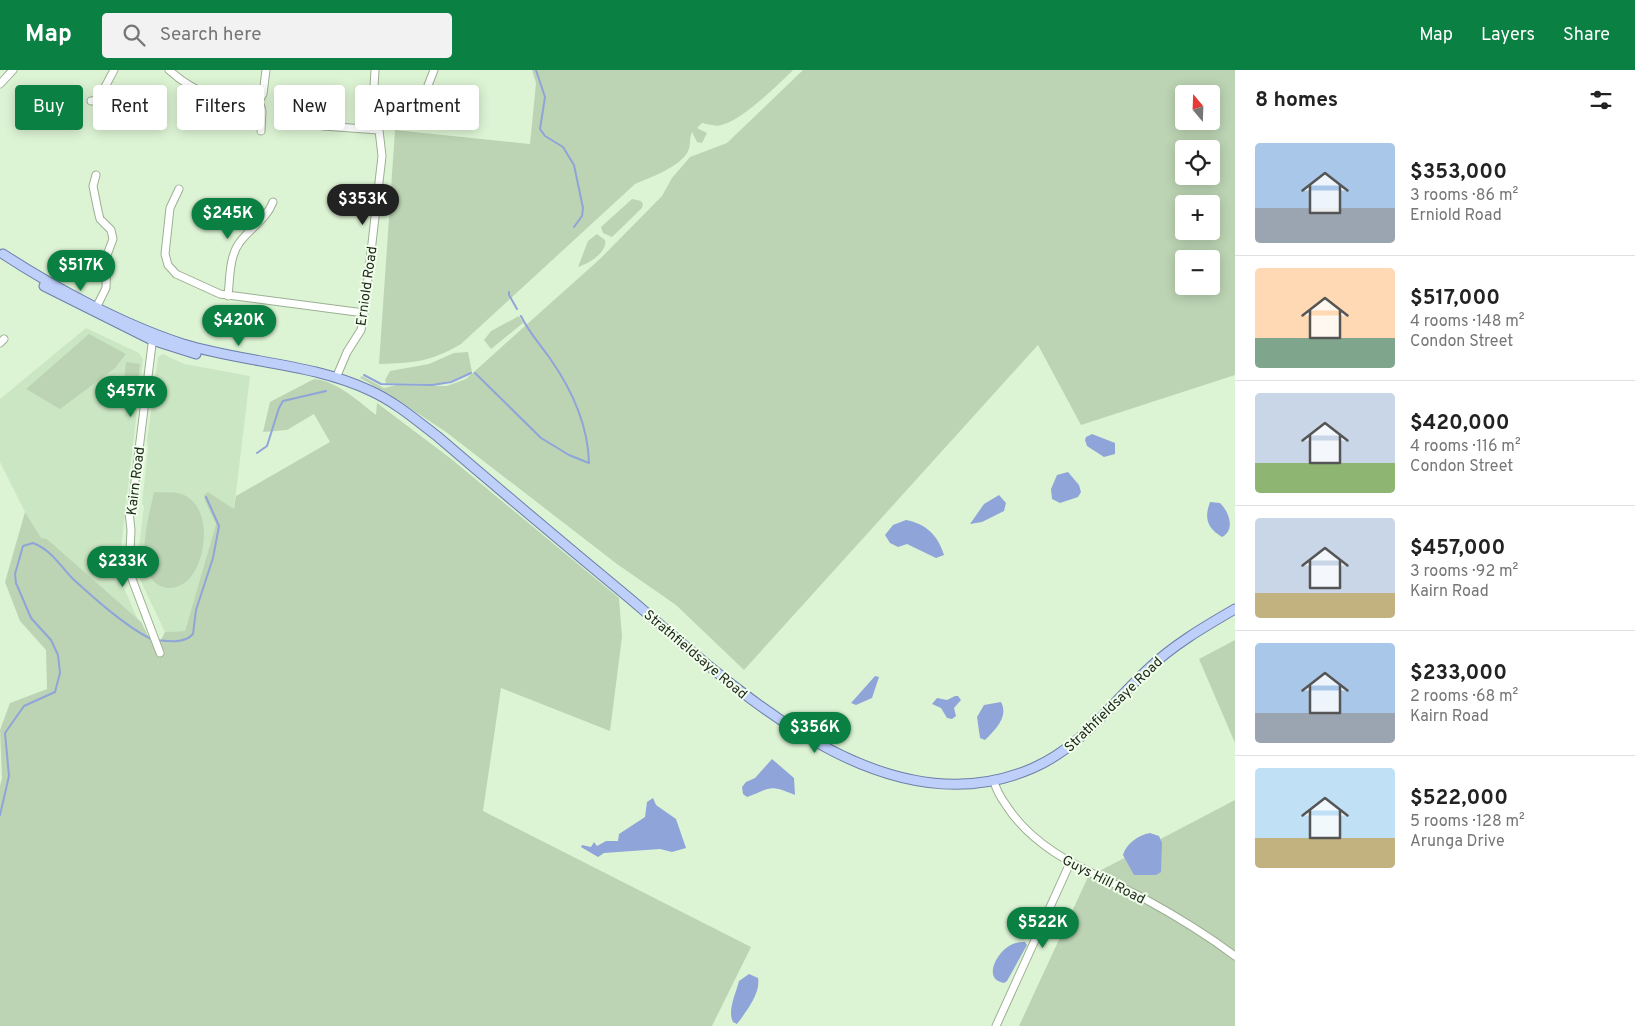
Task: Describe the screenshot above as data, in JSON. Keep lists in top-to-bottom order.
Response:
{
  "streets": {
    "main road": ["Strathfieldsaye Road"],
    "street": ["Erniold Road", "Kairn Road", "Guys Hill Road"]
  },
  "crossings": [
    ["Erniold Road", "Strathfieldsaye Road"],
    ["Kairn Road", "Strathfieldsaye Road"],
    ["Strathfieldsaye Road", "Guys Hill Road"]
  ],
  "north": "top",
  "page": {
    "header": "Map",
    "search": "Search here",
    "nav": ["Map", "Layers", "Share"],
    "heading": "8 homes",
    "map_buttons": ["+", "−"],
    "chip": [
      "Buy",
      "Rent",
      "Filters",
      "New",
      "Apartment"
    ],
    "list": [
      {
        "name": "$353,000",
        "note": "3 rooms · 86 m² · Erniold Road"
      },
      {
        "name": "$517,000",
        "note": "4 rooms · 148 m² · Condon Street"
      },
      {
        "name": "$420,000",
        "note": "4 rooms · 116 m² · Condon Street"
      },
      {
        "name": "$457,000",
        "note": "3 rooms · 92 m² · Kairn Road"
      },
      {
        "name": "$233,000",
        "note": "2 rooms · 68 m² · Kairn Road"
      },
      {
        "name": "$522,000",
        "note": "5 rooms · 128 m² · Arunga Drive"
      }
    ],
    "price": [
      "$353K",
      "$245K",
      "$517K",
      "$420K",
      "$457K",
      "$233K",
      "$356K",
      "$522K"
    ]
  }
}
